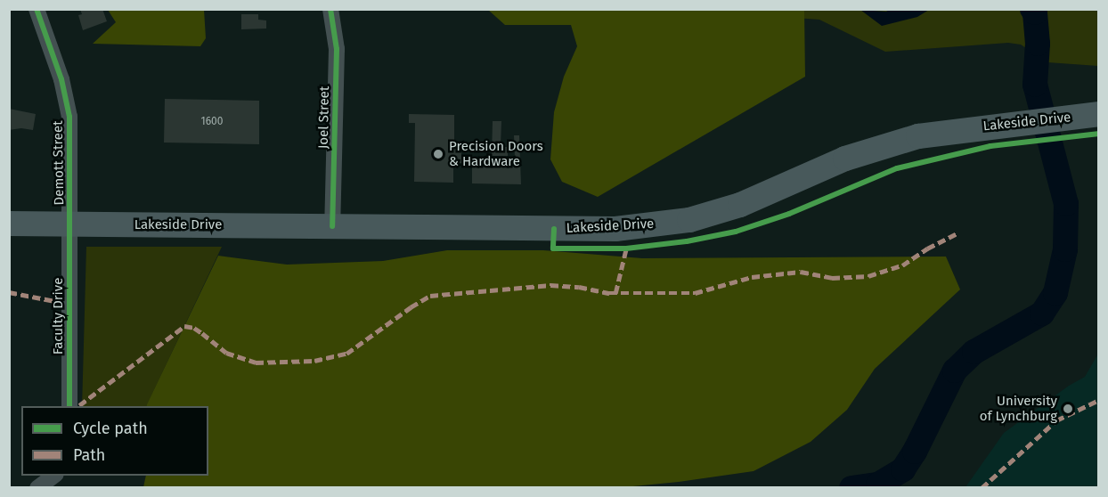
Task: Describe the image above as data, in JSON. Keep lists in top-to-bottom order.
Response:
{
  "streets": {
    "main road": ["Lakeside Drive"],
    "street": ["Joel Street", "Demott Street", "Faculty Drive"]
  },
  "crossings": [
    ["Joel Street", "Lakeside Drive"],
    ["Lakeside Drive", "Demott Street"],
    ["Lakeside Drive", "Faculty Drive"],
    ["Demott Street", "Faculty Drive"]
  ],
  "places": ["Precision Doors & Hardware", "University of Lynchburg"],
  "house_numbers": ["1600"],
  "legend": ["Cycle path", "Path"]
}
